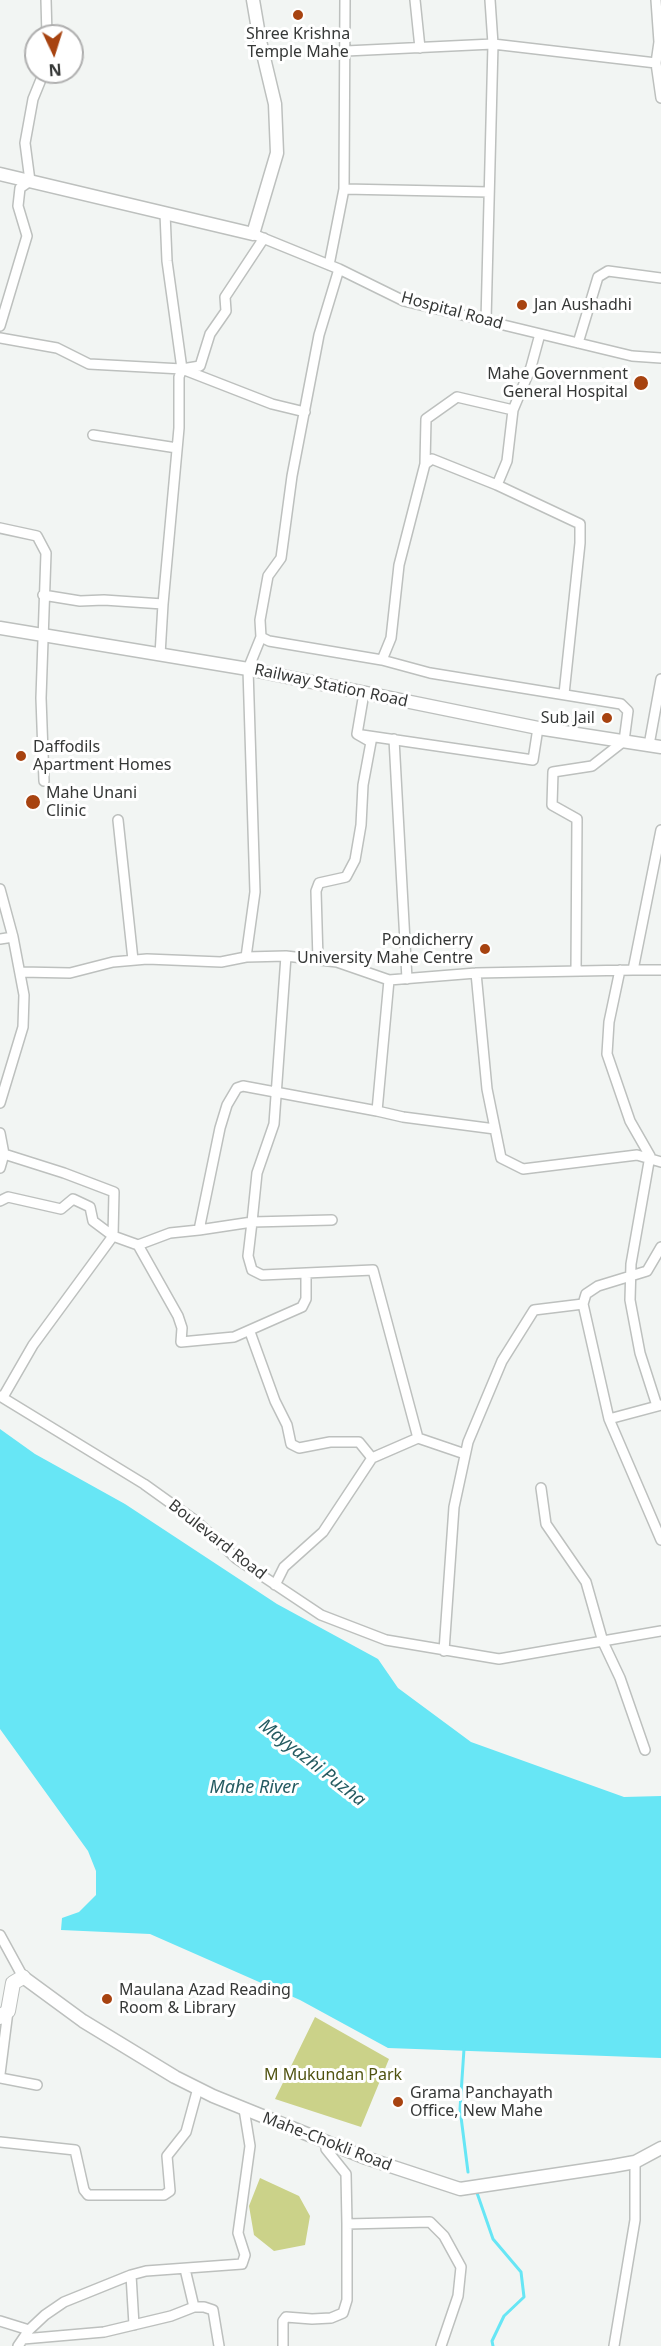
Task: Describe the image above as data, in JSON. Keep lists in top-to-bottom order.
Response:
{
  "streets": {
    "street": [
      "Hospital Road",
      "Railway Station Road",
      "Boulevard Road",
      "Mahe-Chokli Road"
    ]
  },
  "water": ["Mayyazhi Puzha", "Mahe River"],
  "parks": ["M Mukundan Park"],
  "places": [
    "Shree Krishna Temple Mahe",
    "Jan Aushadhi",
    "Mahe Government General Hospital",
    "Sub Jail",
    "Daffodils Apartment Homes",
    "Mahe Unani Clinic",
    "Pondicherry University Mahe Centre",
    "Maulana Azad Reading Room & Library",
    "Grama Panchayath Office, New Mahe"
  ],
  "north": "bottom"
}
